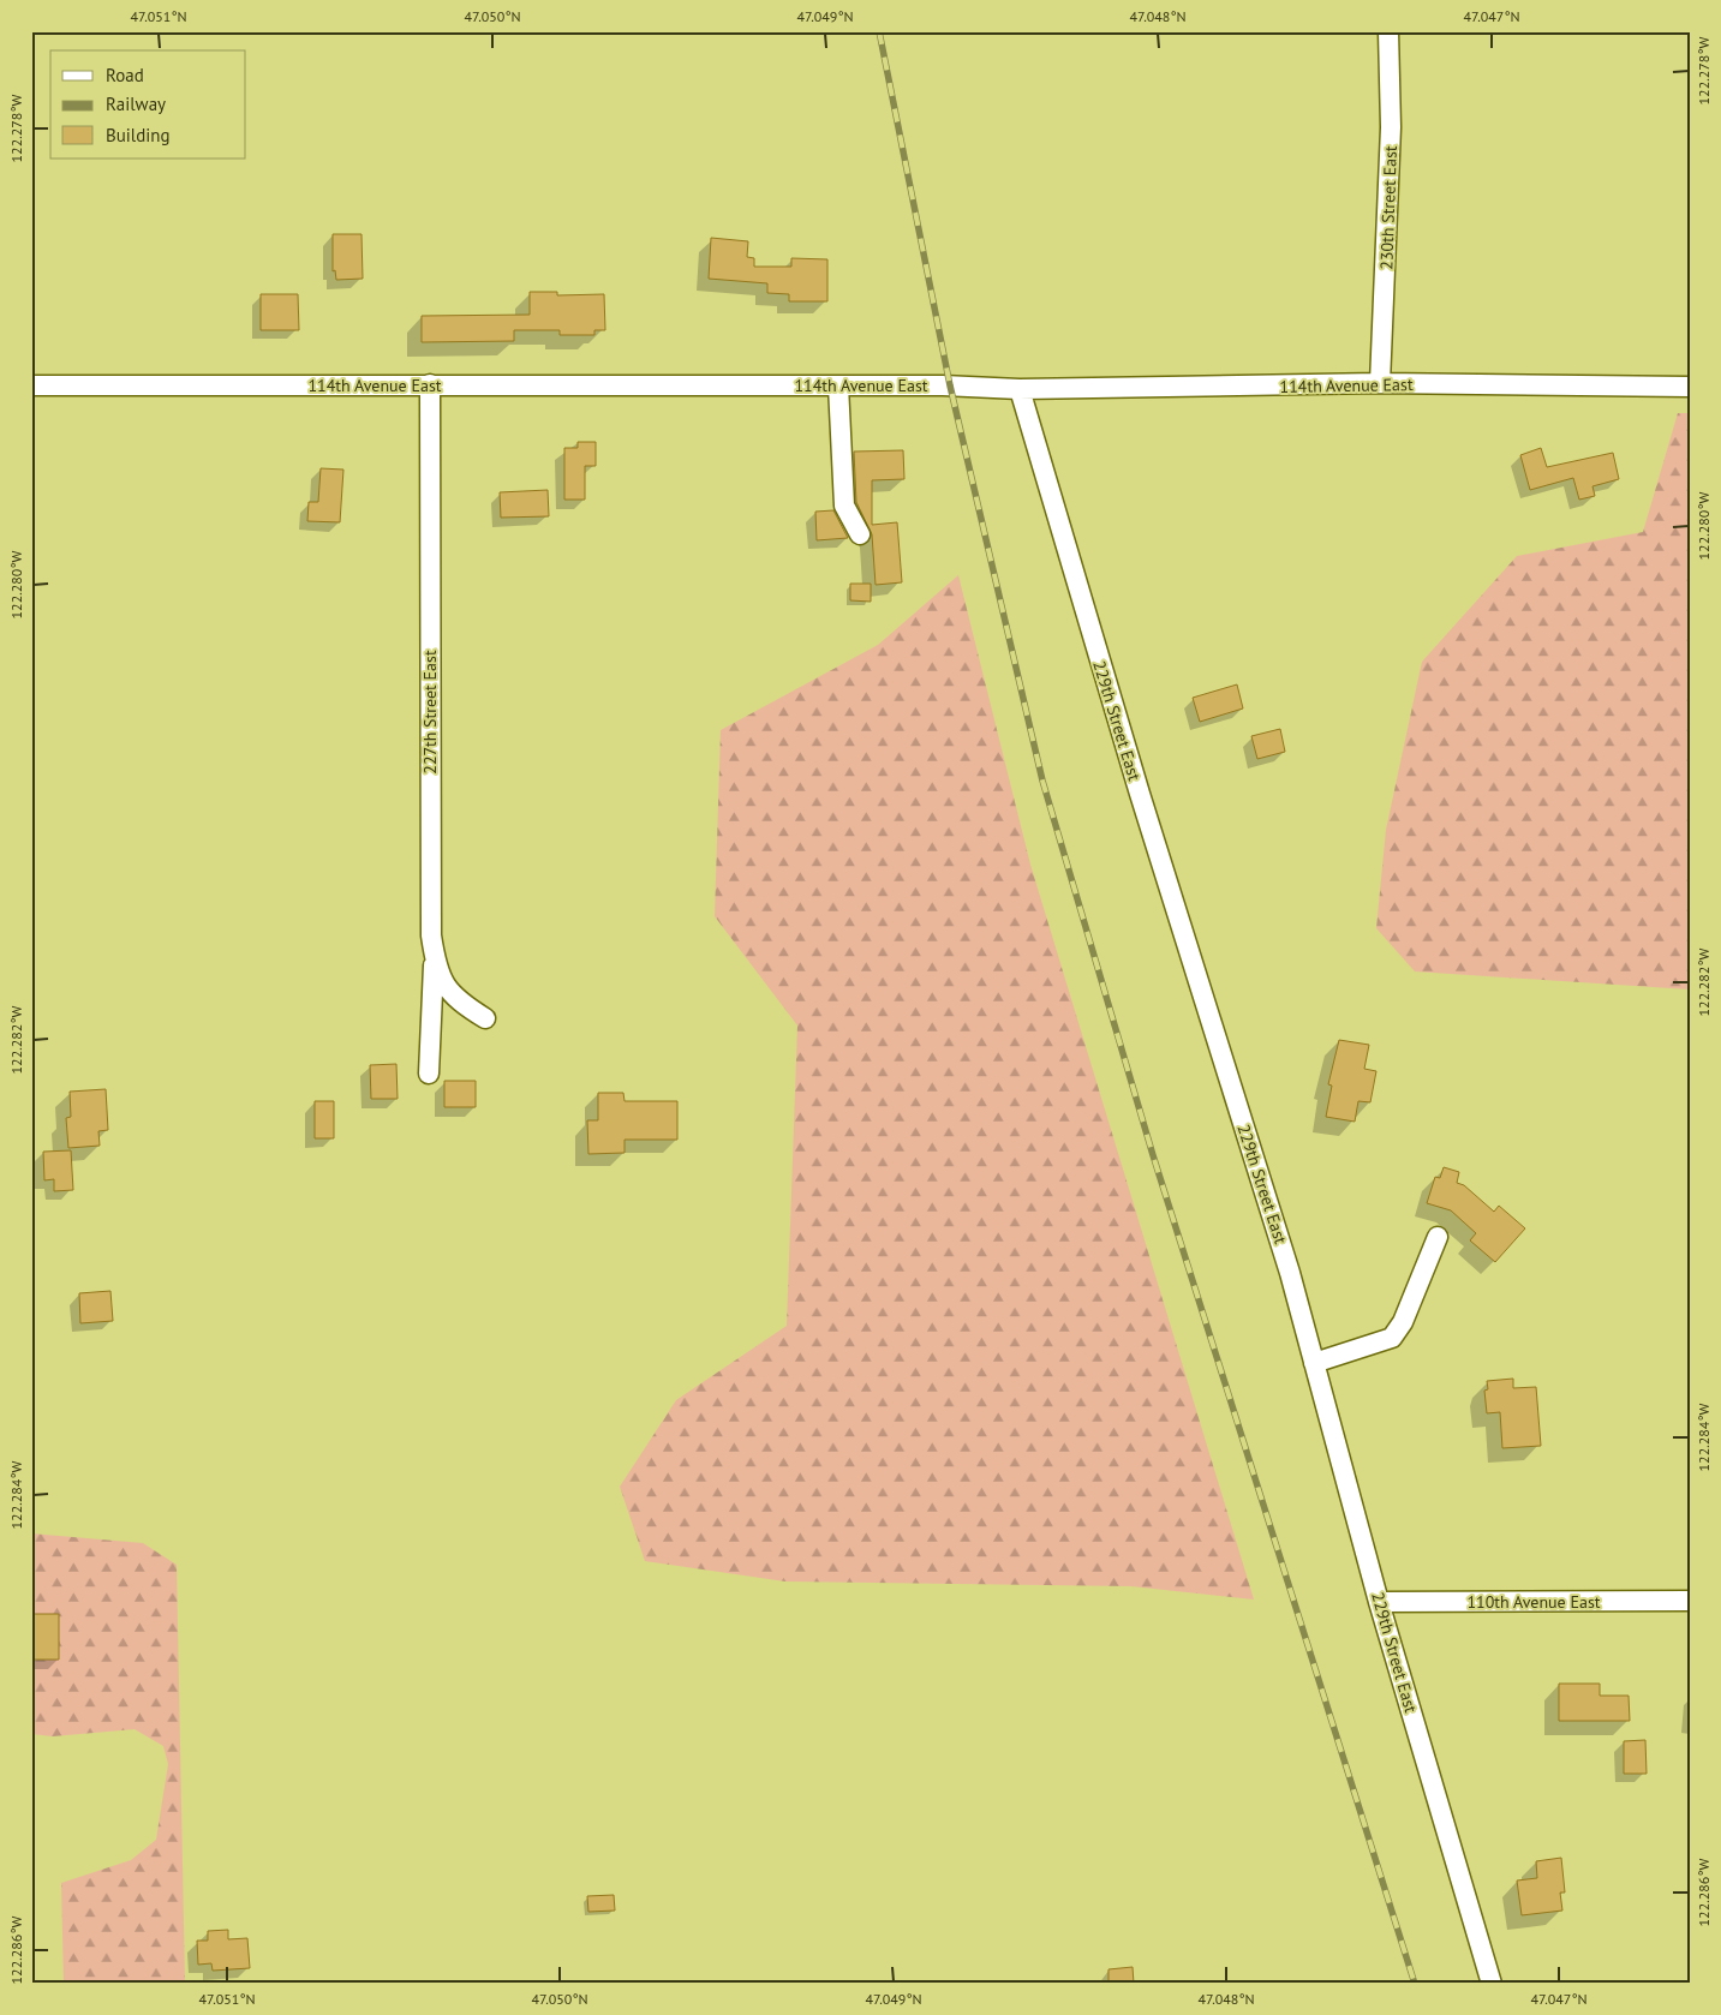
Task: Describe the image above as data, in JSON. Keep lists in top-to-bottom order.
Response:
{
  "streets": {
    "street": [
      "230th Street East",
      "114th Avenue East",
      "227th Street East",
      "229th Street East",
      "110th Avenue East"
    ]
  },
  "crossings": [
    ["230th Street East", "114th Avenue East"],
    ["114th Avenue East", "227th Street East"],
    ["114th Avenue East", "229th Street East"],
    ["229th Street East", "110th Avenue East"]
  ],
  "legend": ["Road", "Railway", "Building"],
  "coordinates": [
    "47.051°N",
    "47.050°N",
    "47.049°N",
    "47.048°N",
    "47.047°N",
    "122.278°W",
    "122.280°W",
    "122.282°W",
    "122.284°W",
    "122.286°W"
  ]
}
